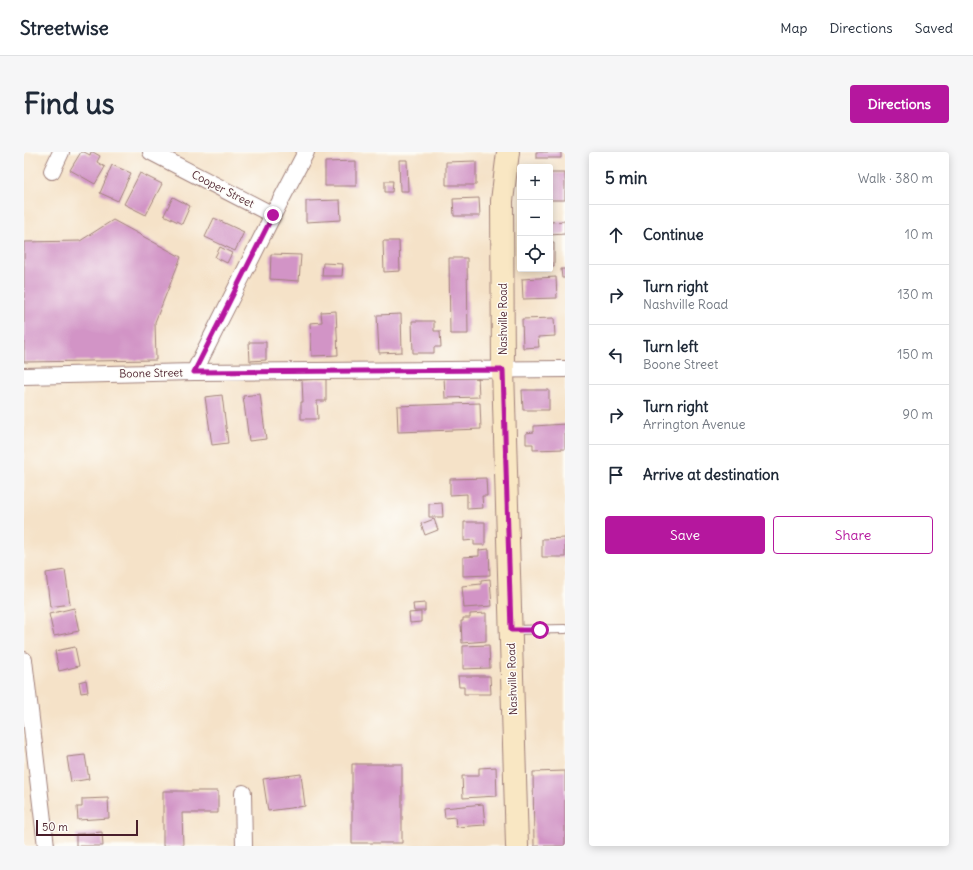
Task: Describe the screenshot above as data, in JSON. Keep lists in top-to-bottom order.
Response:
{
  "streets": {
    "main road": ["Nashville Road"],
    "street": ["Cooper Street", "Boone Street"]
  },
  "crossings": [
    ["Nashville Road", "Boone Street"]
  ],
  "scale_bar": "50 m",
  "page": {
    "header": "Streetwise",
    "nav": ["Map", "Directions", "Saved"],
    "buttons": [
      "Directions",
      ["Save", "Share"]
    ],
    "title": "Find us",
    "heading": ["5 min", "Walk · 380 m"],
    "map_buttons": ["+", "−"],
    "list": [
      ["Continue", "10 m"],
      ["Turn right", "Nashville Road", "130 m"],
      ["Turn left", "Boone Street", "150 m"],
      ["Turn right", "Arrington Avenue", "90 m"],
      "Arrive at destination"
    ],
    "scale": "50 m"
  }
}
